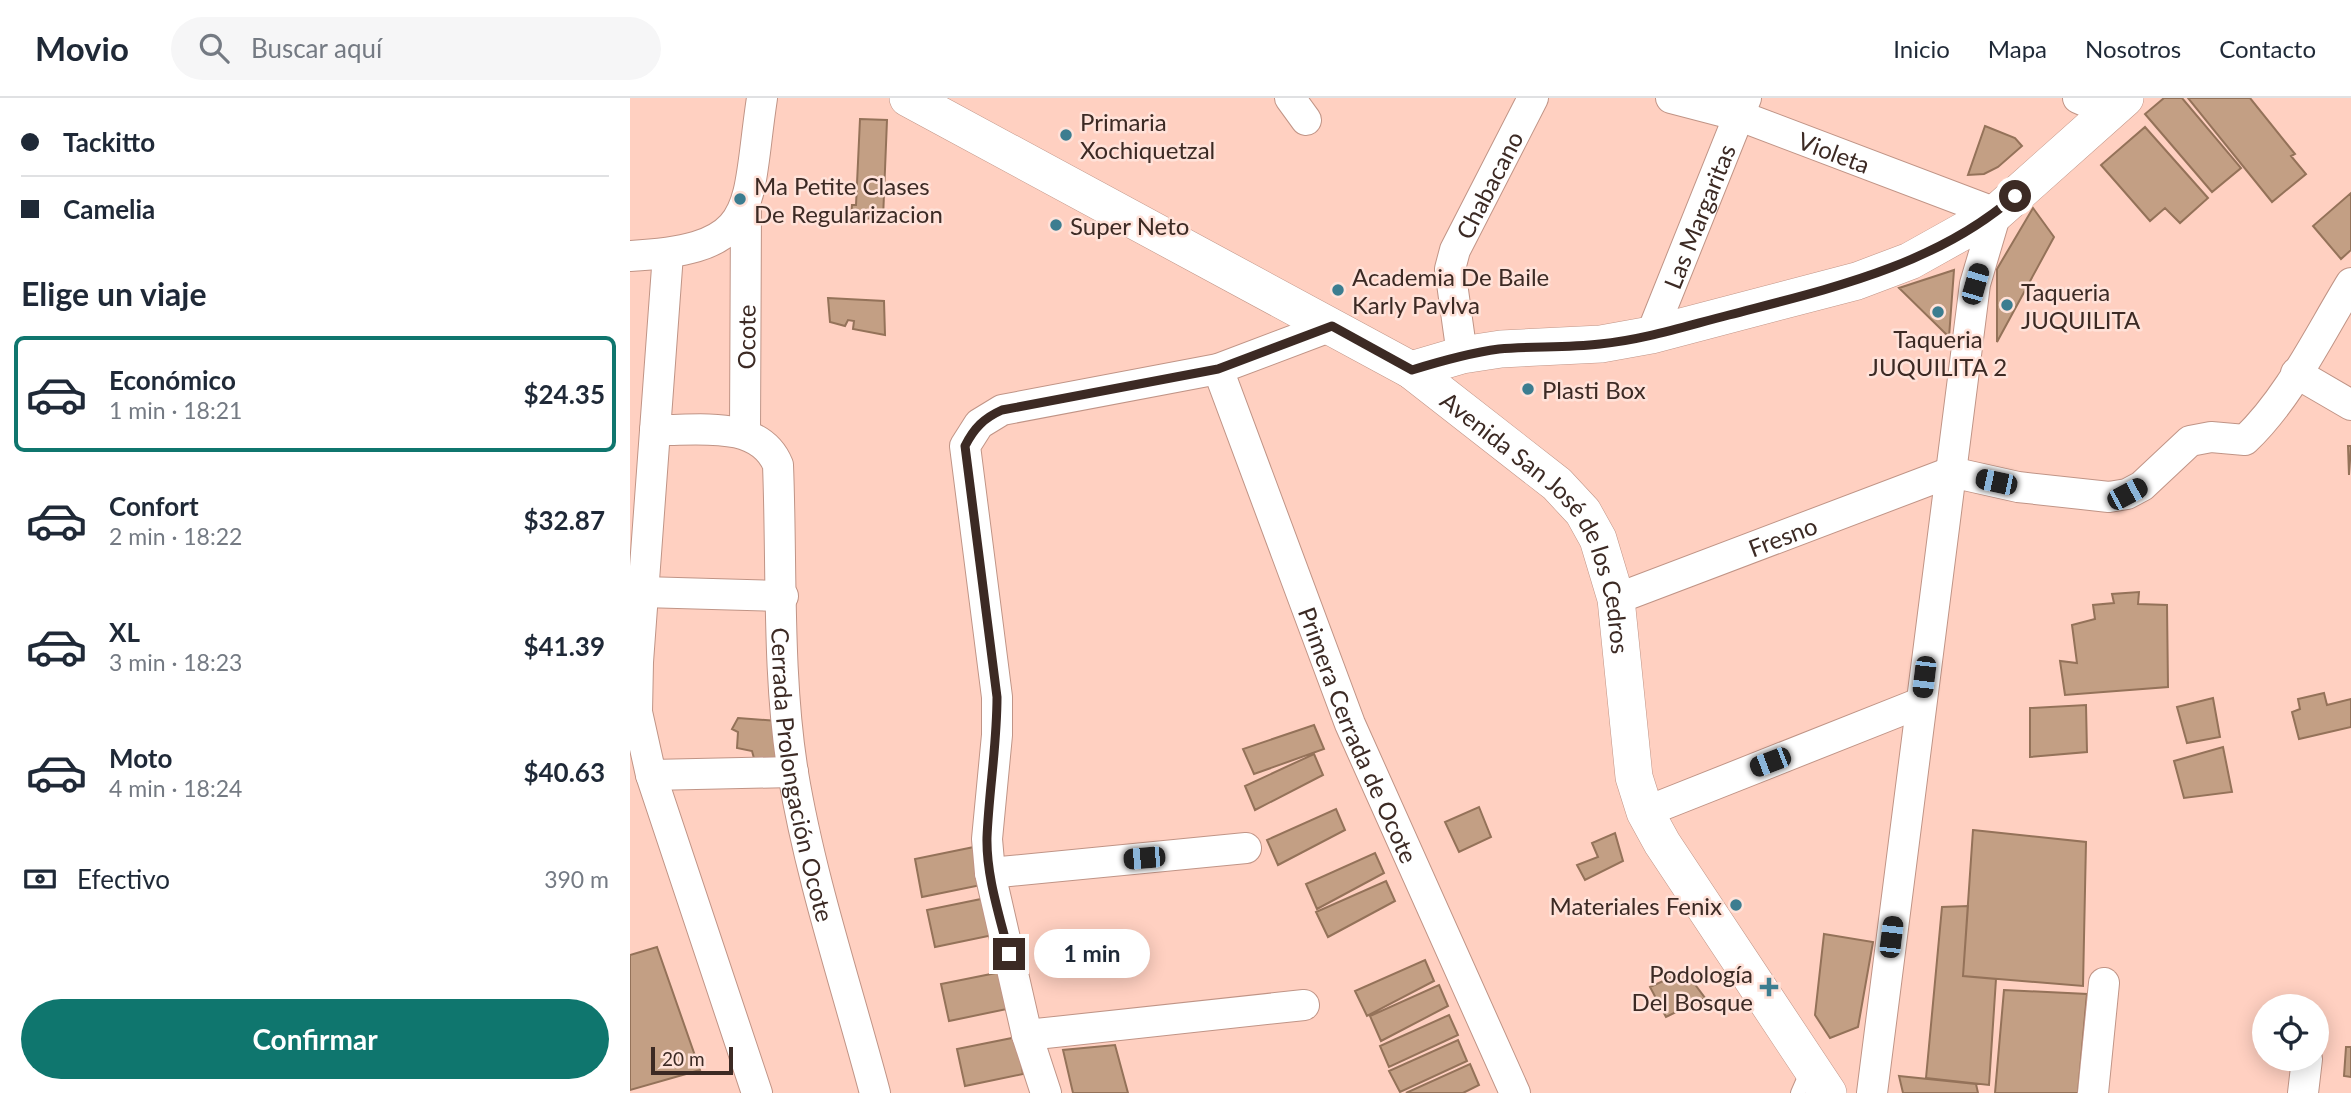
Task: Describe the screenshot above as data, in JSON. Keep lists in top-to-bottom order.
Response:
{
  "streets": {
    "street": [
      "Violeta",
      "Chabacano",
      "Las Margaritas",
      "Ocote",
      "Avenida San José de los Cedros",
      "Fresno",
      "Primera Cerrada de Ocote",
      "Cerrada Prolongación Ocote"
    ]
  },
  "crossings": [
    ["Violeta", "Las Margaritas"],
    ["Ocote", "Cerrada Prolongación Ocote"],
    ["Avenida San José de los Cedros", "Fresno"]
  ],
  "places": {
    "other": [
      "Primaria Xochiquetzal",
      "Ma Petite Clases De Regularizacion",
      "Super Neto",
      "Academia De Baile Karly Pavlva",
      "Taqueria JUQUILITA",
      "Taqueria JUQUILITA 2",
      "Plasti Box",
      "Materiales Fenix"
    ],
    "health": ["Podología Del Bosque"]
  },
  "scale_bar": "20 m",
  "page": {
    "header": "Movio",
    "search": "Buscar aquí",
    "nav": [
      "Inicio",
      "Mapa",
      "Nosotros",
      "Contacto"
    ],
    "banner": ["Tackitto", "Camelia"],
    "heading": "Elige un viaje",
    "list": [
      {
        "name": "Económico",
        "note": "1 min · 18:21",
        "value": "$24.35"
      },
      {
        "name": "Confort",
        "note": "2 min · 18:22",
        "value": "$32.87"
      },
      {
        "name": "XL",
        "note": "3 min · 18:23",
        "value": "$41.39"
      },
      {
        "name": "Moto",
        "note": "4 min · 18:24",
        "value": "$40.63"
      }
    ],
    "pay": ["Efectivo", "390 m"],
    "bubble": "1 min",
    "buttons": "Confirmar",
    "scale": "20 m"
  }
}
